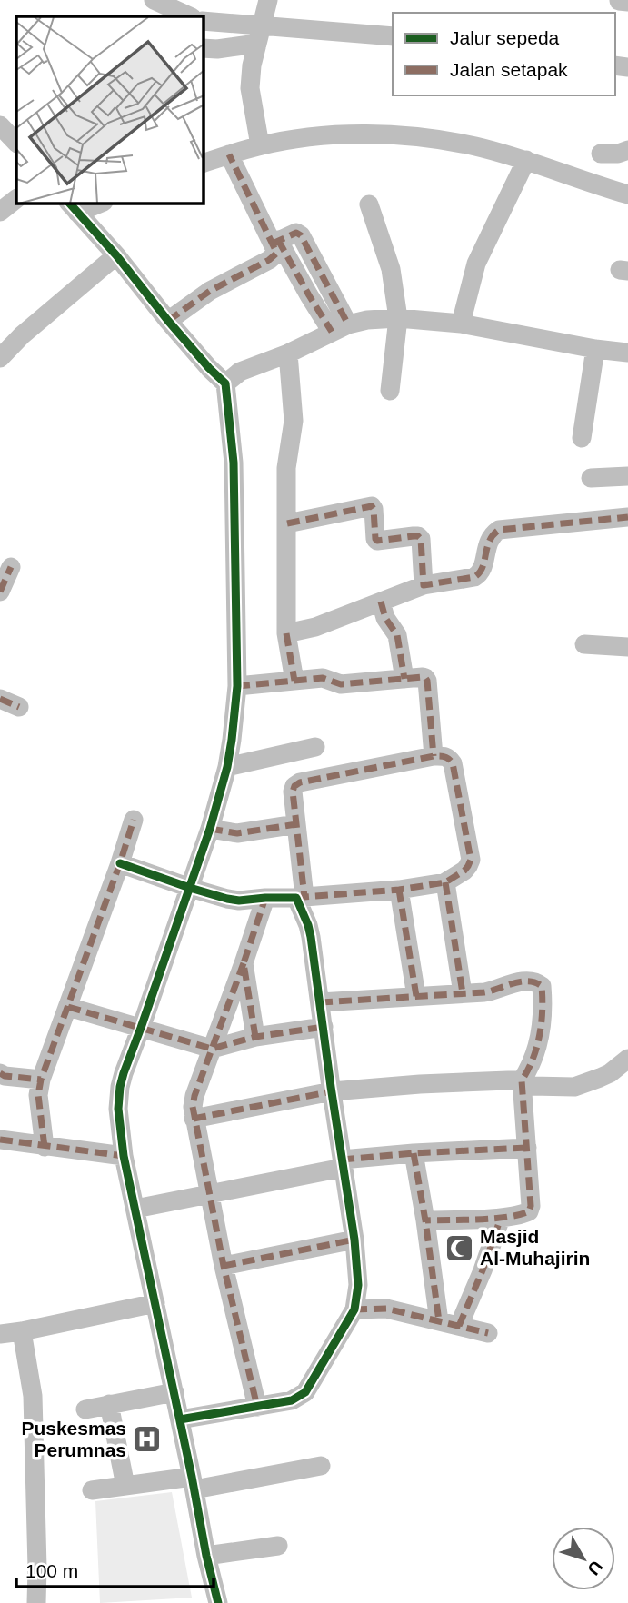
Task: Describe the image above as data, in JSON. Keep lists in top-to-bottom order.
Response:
{
  "places": {
    "mosque": ["Masjid Al-Muhajirin"],
    "hospital": ["Puskesmas Perumnas"]
  },
  "legend": ["Jalur sepeda", "Jalan setapak"],
  "scale_bar": "100 m",
  "north": "bottom right"
}
